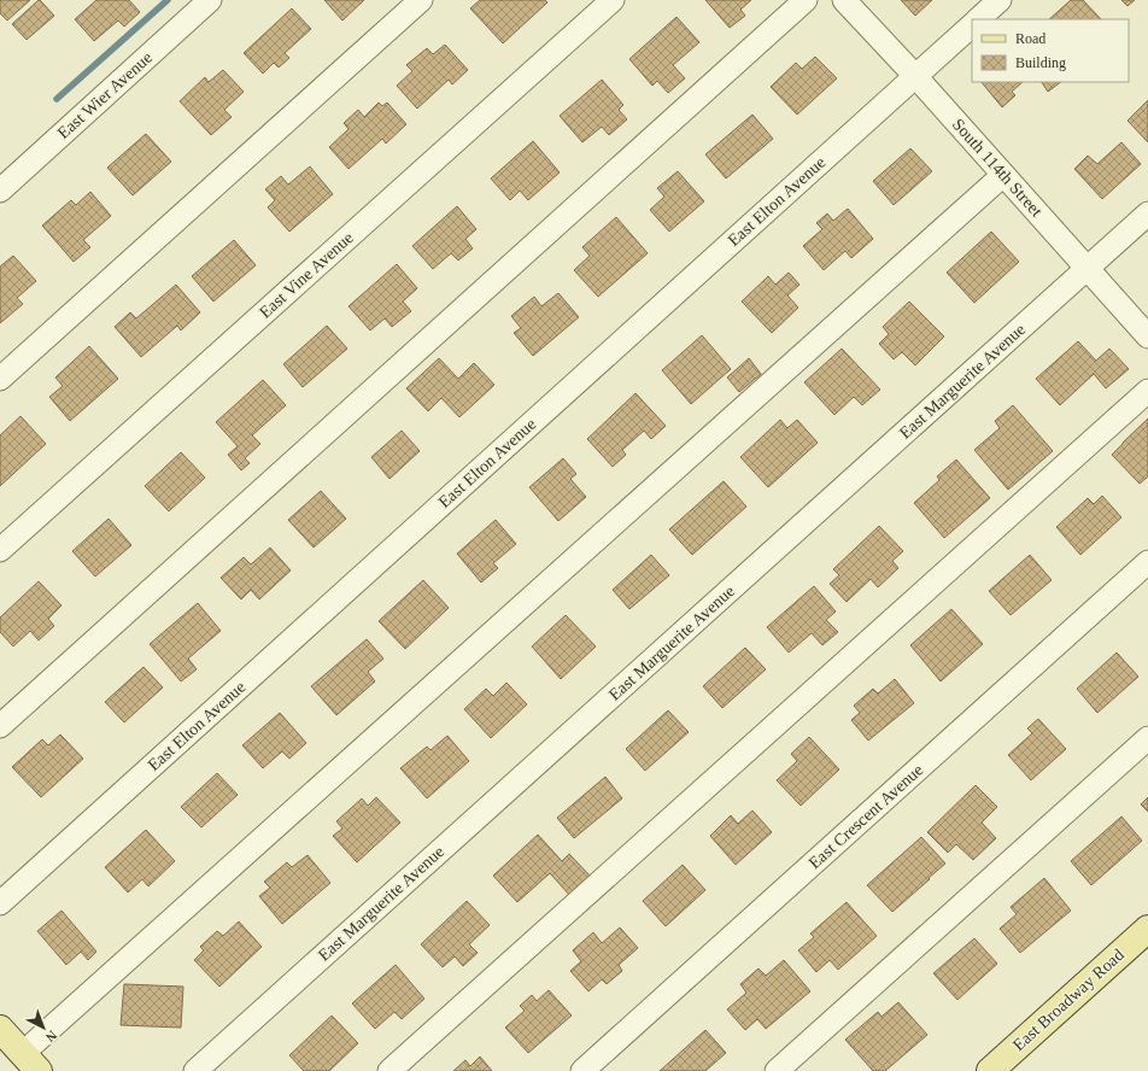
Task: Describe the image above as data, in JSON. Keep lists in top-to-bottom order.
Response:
{
  "streets": {
    "main road": ["East Broadway Road"],
    "street": [
      "East Wier Avenue",
      "South 114th Street",
      "East Elton Avenue",
      "East Vine Avenue",
      "East Marguerite Avenue",
      "East Crescent Avenue"
    ]
  },
  "crossings": [
    ["South 114th Street", "East Elton Avenue"],
    ["South 114th Street", "East Marguerite Avenue"]
  ],
  "legend": ["Road", "Building"],
  "north": "bottom right"
}
